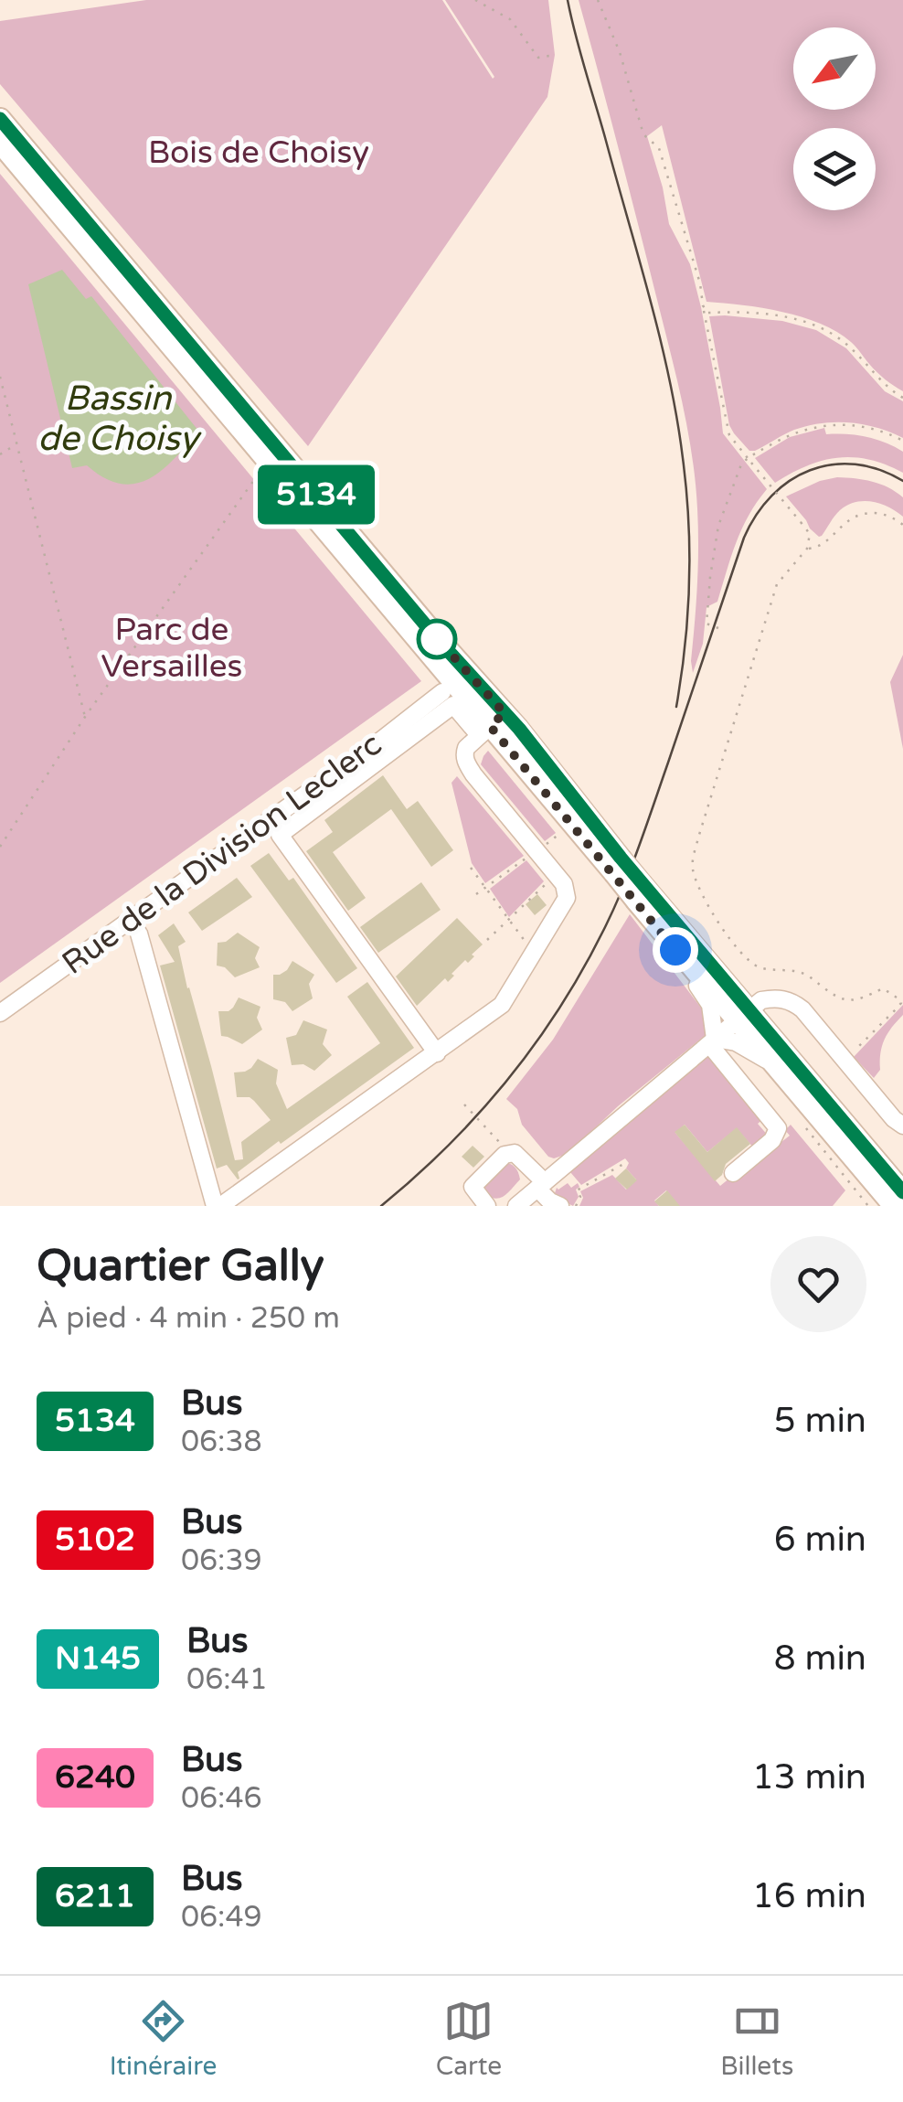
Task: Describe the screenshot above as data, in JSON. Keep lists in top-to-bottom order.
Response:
{
  "streets": {
    "street": ["Rue de la Division Leclerc"]
  },
  "water": ["Bassin de Choisy"],
  "parks": ["Bois de Choisy", "Parc de Versailles"],
  "lines": ["bus line 5134"],
  "north": "bottom left",
  "page": {
    "on_map": "5134",
    "heading": ["Quartier Gally", "À pied · 4 min · 250 m"],
    "list": [
      {
        "mark": "5134",
        "name": "Bus",
        "note": "06:38",
        "value": "5 min"
      },
      {
        "mark": "5102",
        "name": "Bus",
        "note": "06:39",
        "value": "6 min"
      },
      {
        "mark": "N145",
        "name": "Bus",
        "note": "06:41",
        "value": "8 min"
      },
      {
        "mark": "6240",
        "name": "Bus",
        "note": "06:46",
        "value": "13 min"
      },
      {
        "mark": "6211",
        "name": "Bus",
        "note": "06:49",
        "value": "16 min"
      }
    ],
    "tabs": ["Itinéraire", "Carte", "Billets"]
  }
}
